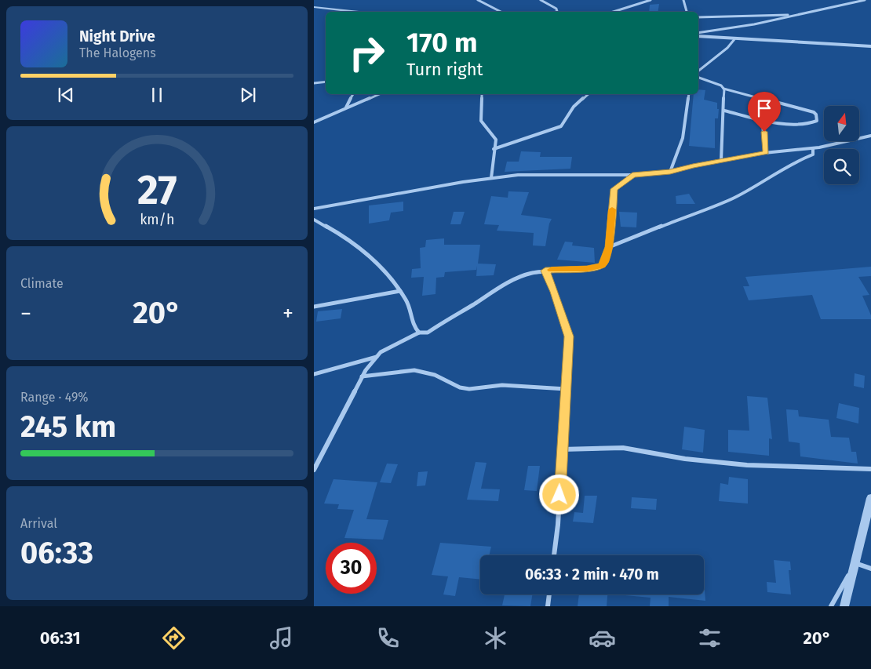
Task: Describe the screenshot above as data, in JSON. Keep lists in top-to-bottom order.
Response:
{
  "north": "top",
  "page": {
    "turn": ["170 m", "Turn right"],
    "song": ["Night Drive", "The Halogens"],
    "tile": [
      "Climate",
      ["Range · 49%", "245 km"],
      ["Arrival", "06:33"]
    ],
    "heat": ["−", "20°", "+"],
    "limit": "30",
    "trip": "06:33 · 2 min · 470 m",
    "tabs": ["06:31", "20°"],
    "gauge": ["27", "km/h"]
  }
}
